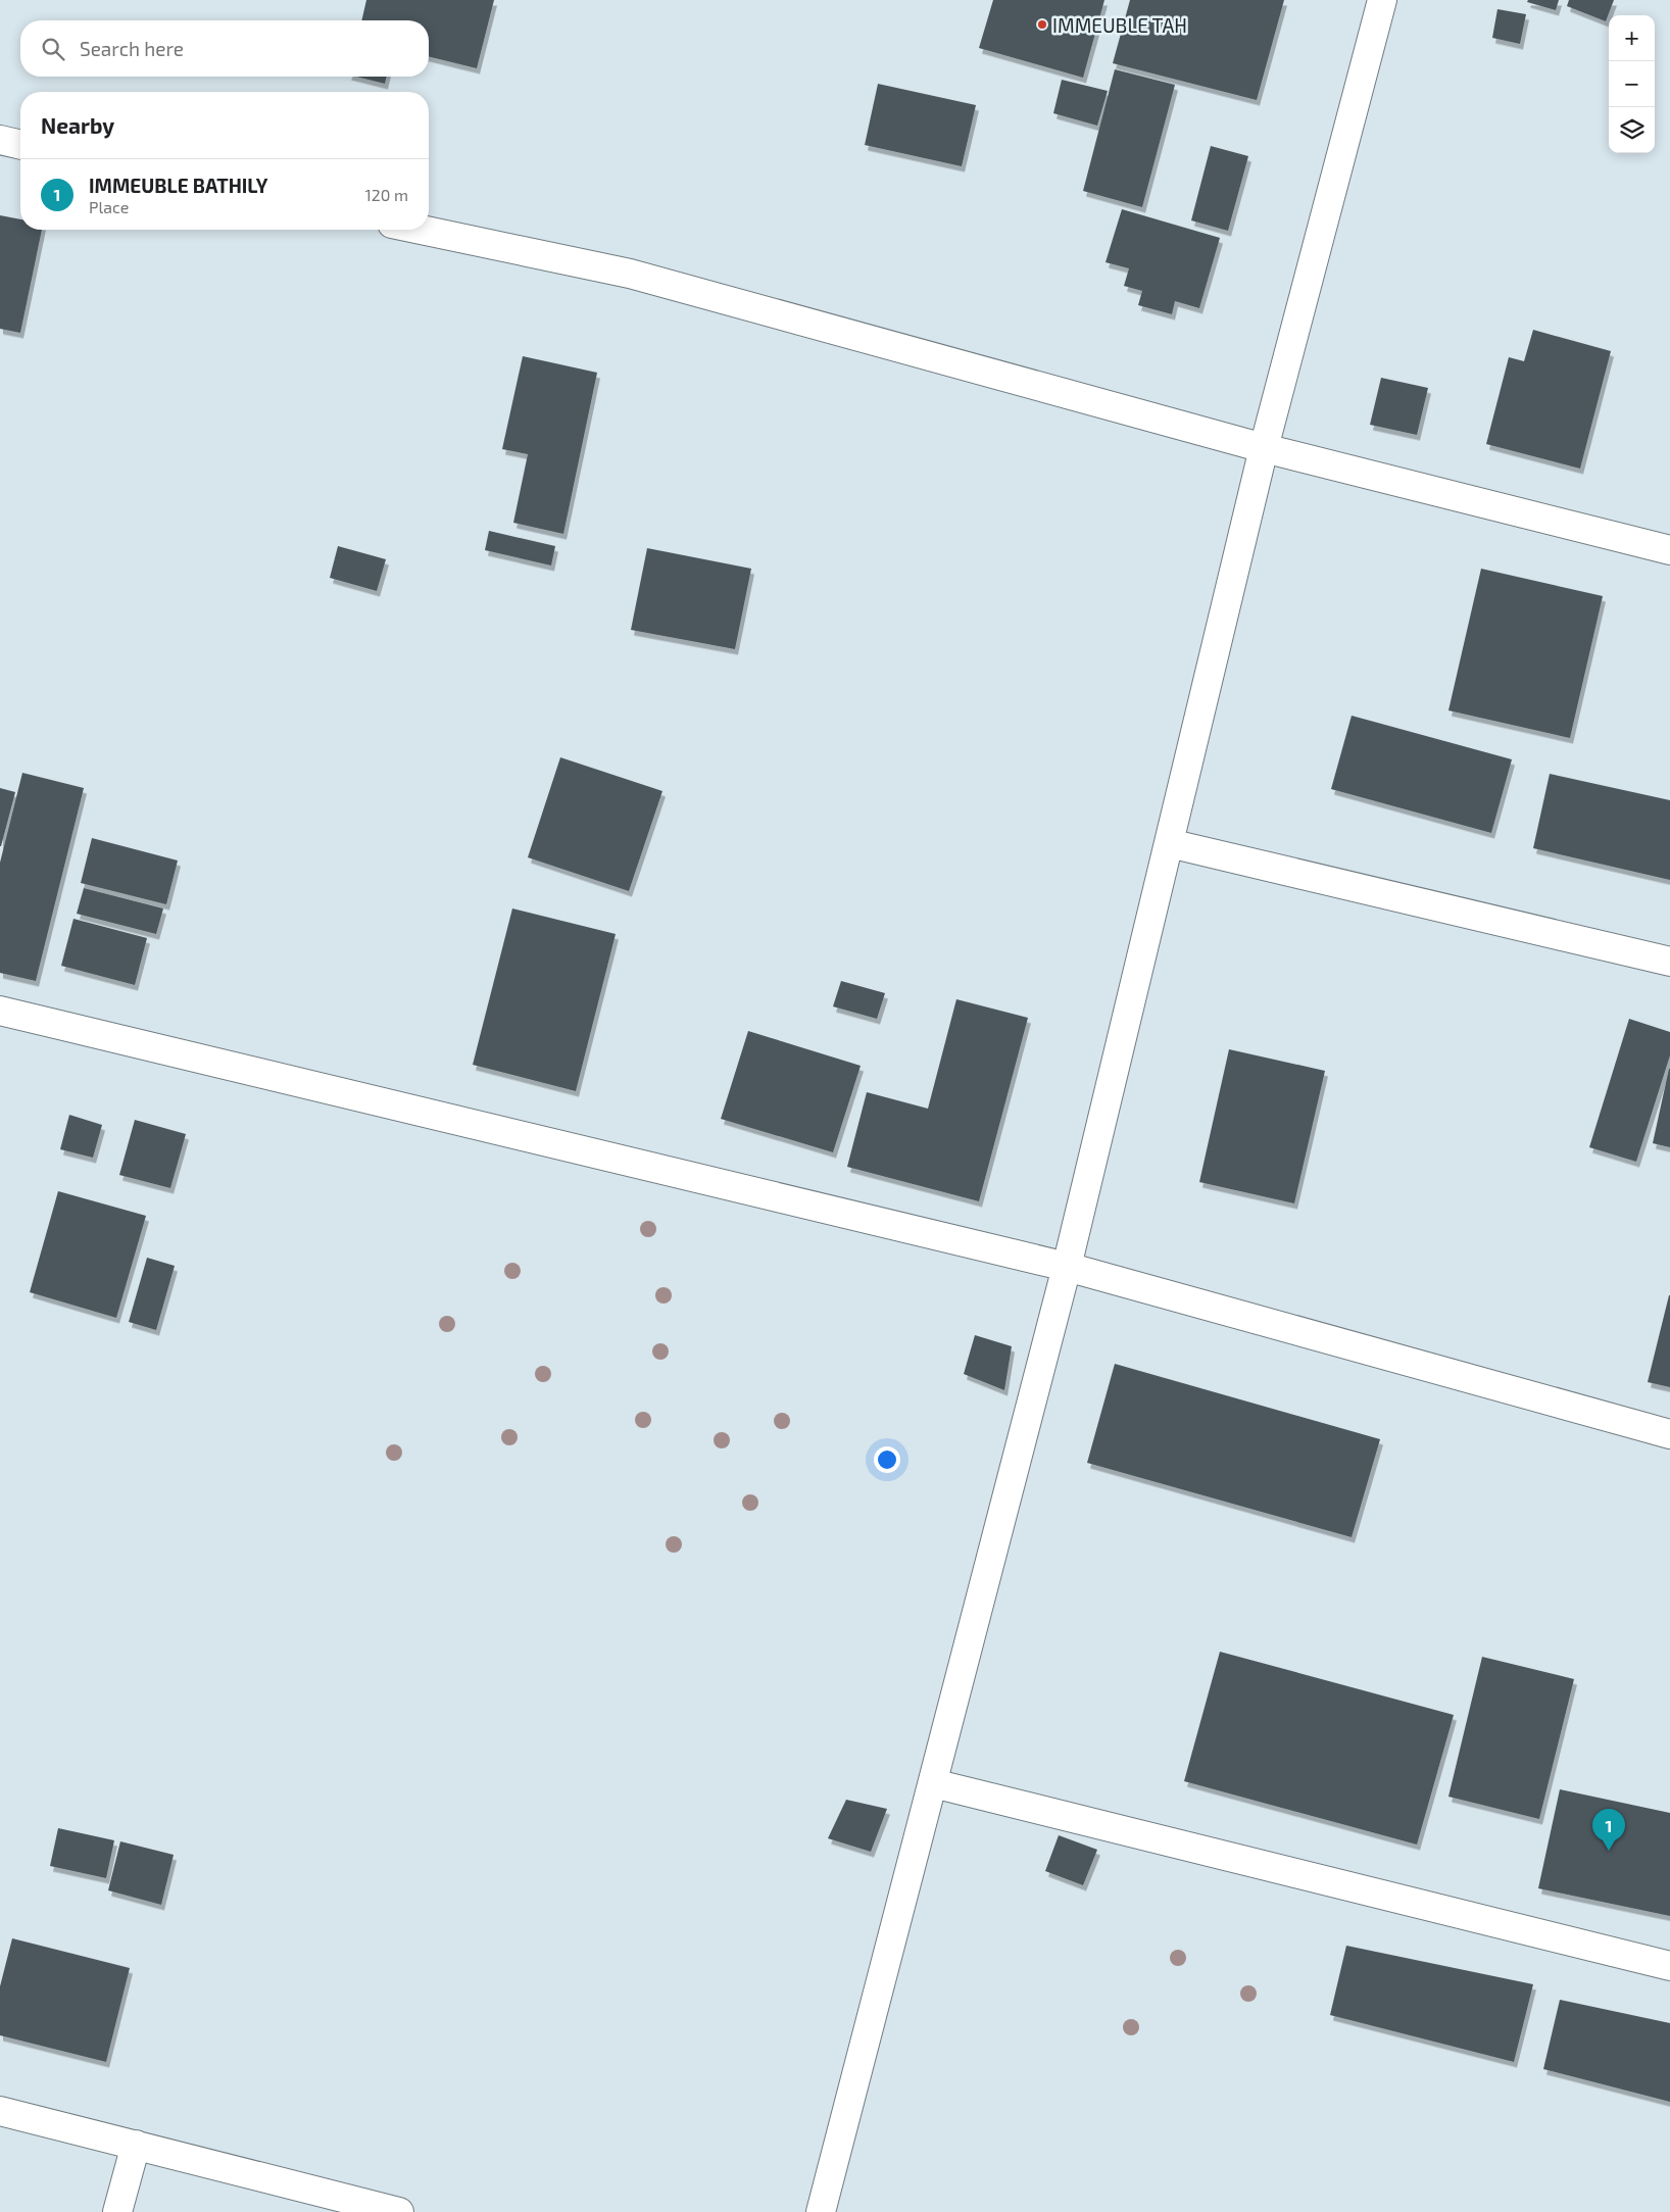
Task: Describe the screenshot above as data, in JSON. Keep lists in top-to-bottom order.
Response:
{
  "places": ["IMMEUBLE TAH"],
  "page": {
    "map_buttons": ["+", "−"],
    "search": "Search here",
    "heading": "Nearby",
    "list": [
      {
        "mark": "1",
        "name": "IMMEUBLE BATHILY",
        "note": "Place",
        "value": "120 m"
      }
    ],
    "pins": "1"
  }
}
